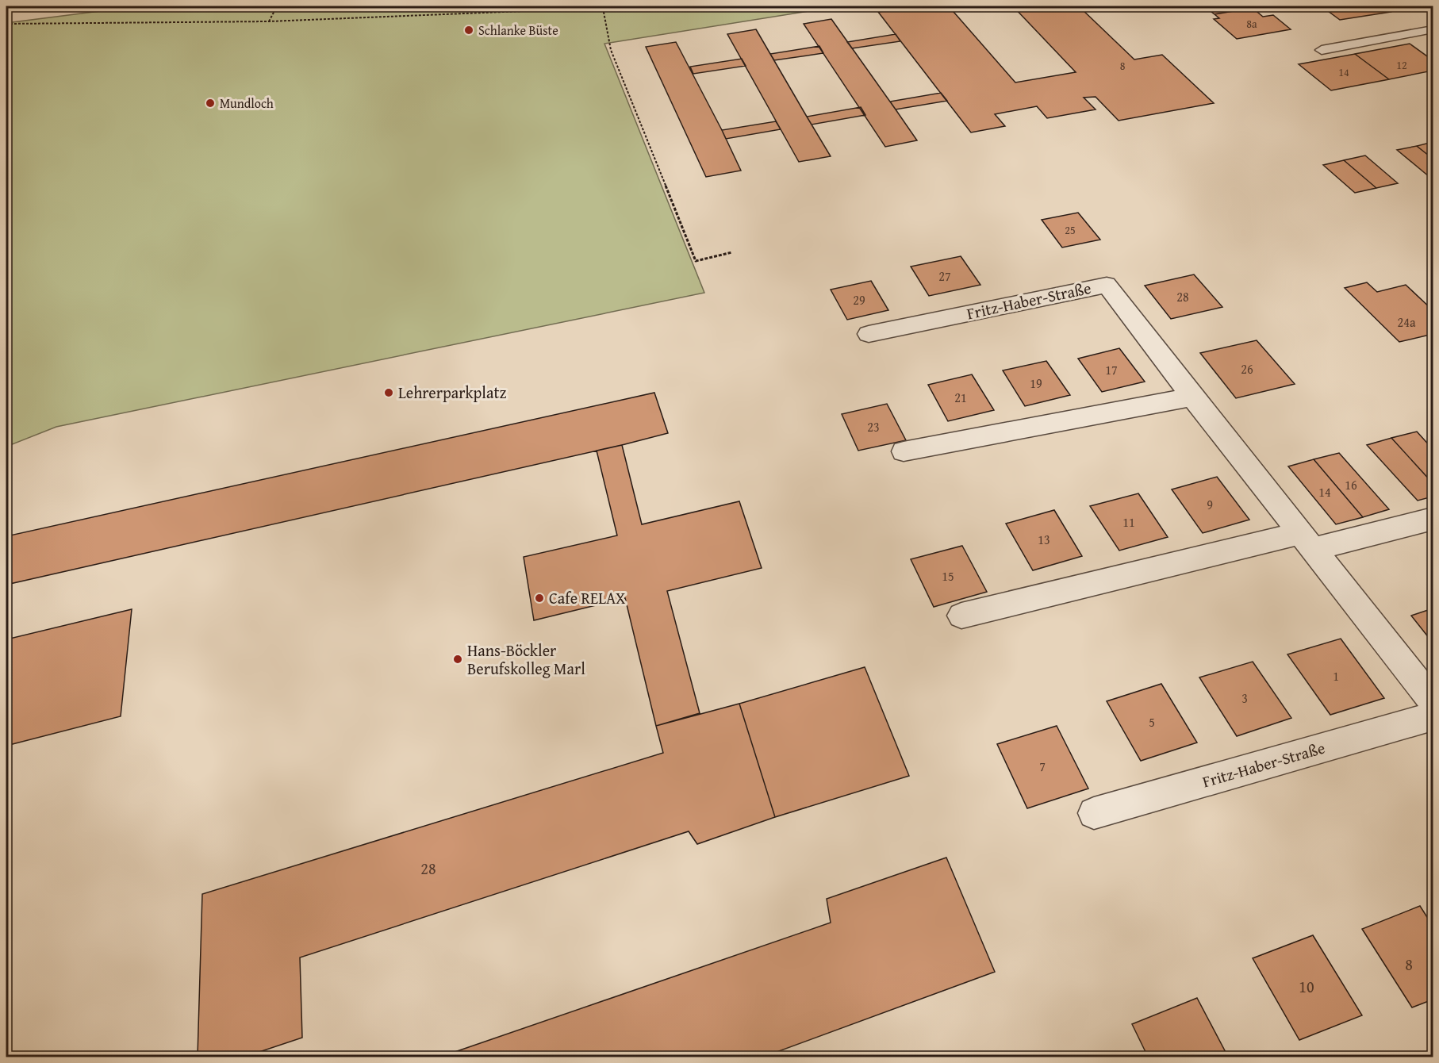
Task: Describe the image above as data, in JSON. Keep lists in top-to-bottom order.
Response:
{
  "streets": {
    "street": ["Fritz-Haber-Straße"]
  },
  "places": [
    "Schlanke Büste",
    "Mundloch",
    "Lehrerparkplatz",
    "Cafe RELAX",
    "Hans-Böckler Berufskolleg Marl"
  ],
  "house_numbers": [
    "8a",
    "12",
    "8",
    "14",
    "25",
    "27",
    "28",
    "29",
    "24a",
    "26",
    "17",
    "19",
    "21",
    "23",
    "16",
    "14",
    "9",
    "11",
    "13",
    "15",
    "1",
    "3",
    "5",
    "7",
    "28",
    "8",
    "10"
  ]
}
